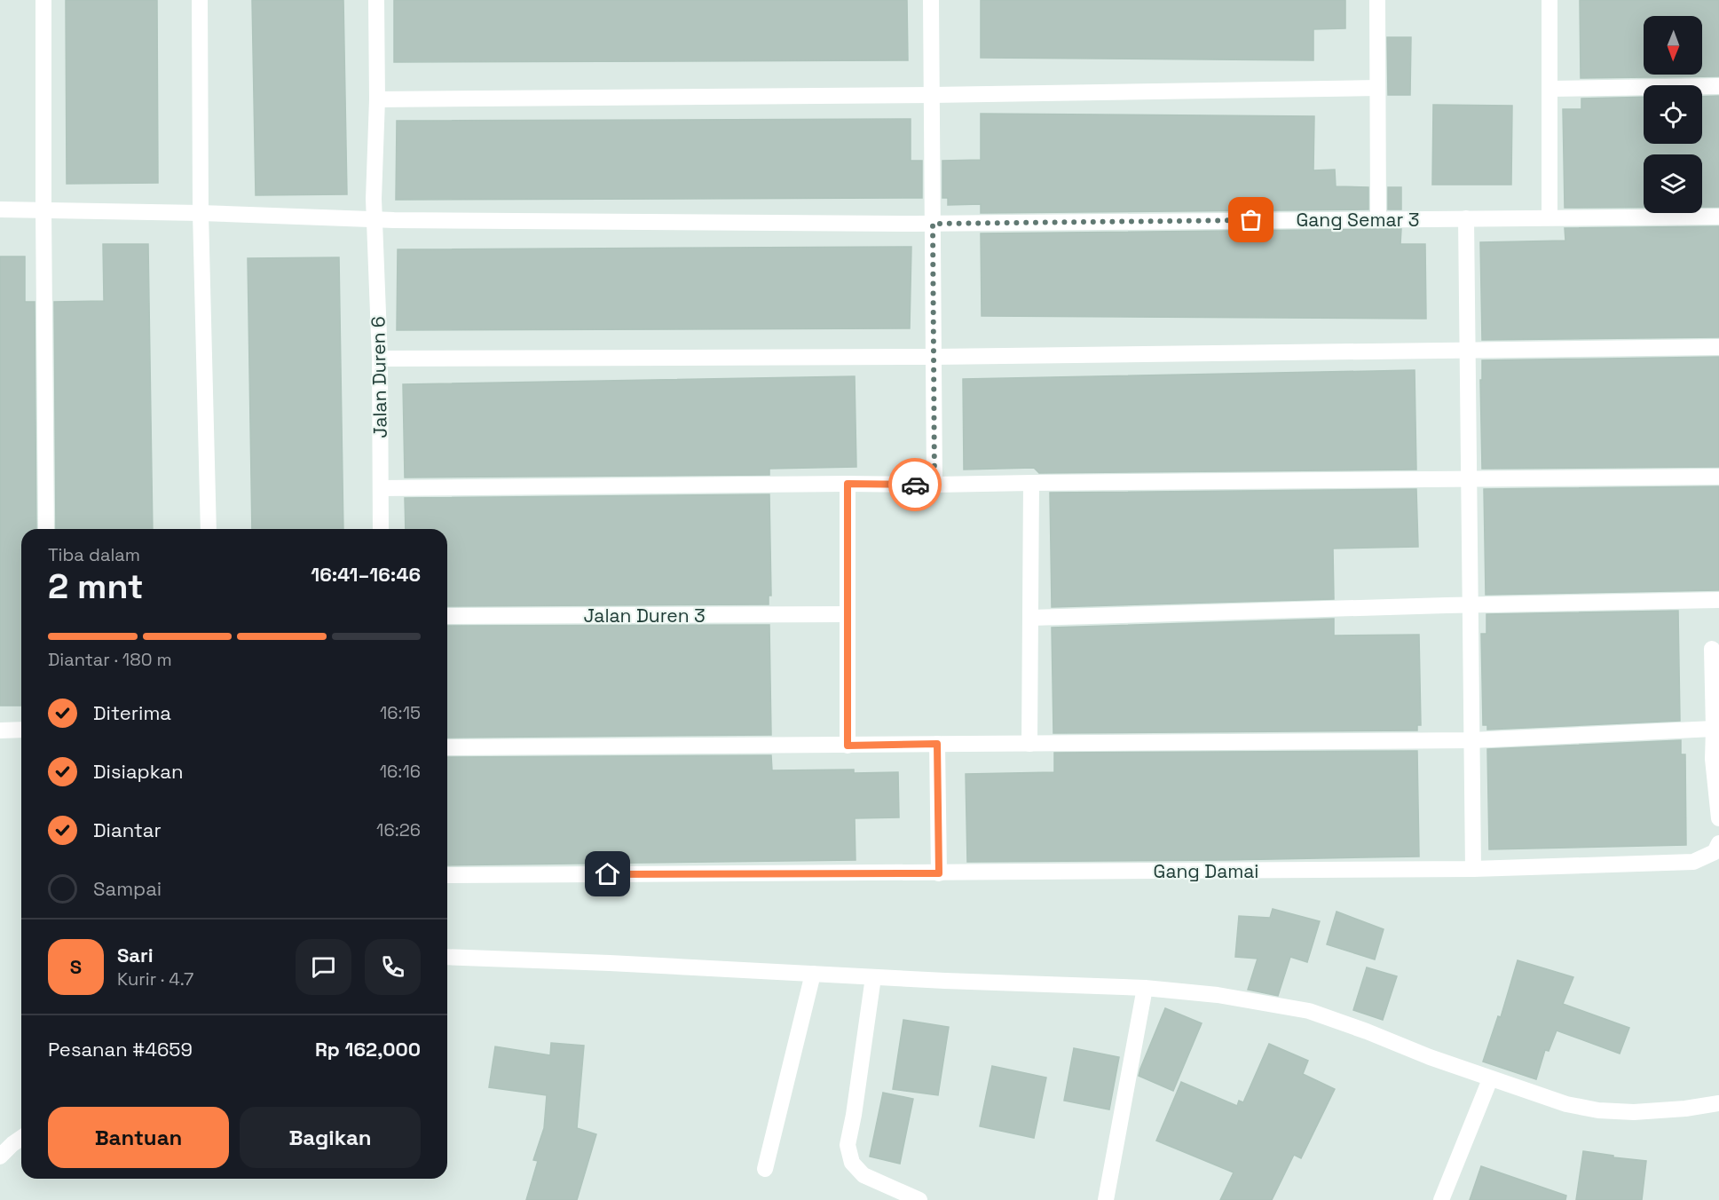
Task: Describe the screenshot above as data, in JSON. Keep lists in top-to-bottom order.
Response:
{
  "streets": {
    "street": [
      "Gang Semar 3",
      "Jalan Duren 6",
      "Jalan Duren 3",
      "Gang Damai"
    ]
  },
  "crossings": [
    ["Gang Semar 3", "Jalan Duren 6"]
  ],
  "north": "bottom",
  "page": {
    "heading": ["2 mnt", "Tiba dalam", "16:41–16:46"],
    "panel": [
      "Sari",
      "Kurir · 4.7",
      "Pesanan #4659",
      "Rp 162,000"
    ],
    "bar": "Diantar · 180 m",
    "list": [
      ["Diterima", "16:15"],
      ["Disiapkan", "16:16"],
      ["Diantar", "16:26"],
      "Sampai"
    ],
    "round": "S",
    "buttons": ["Bantuan", "Bagikan"]
  }
}
